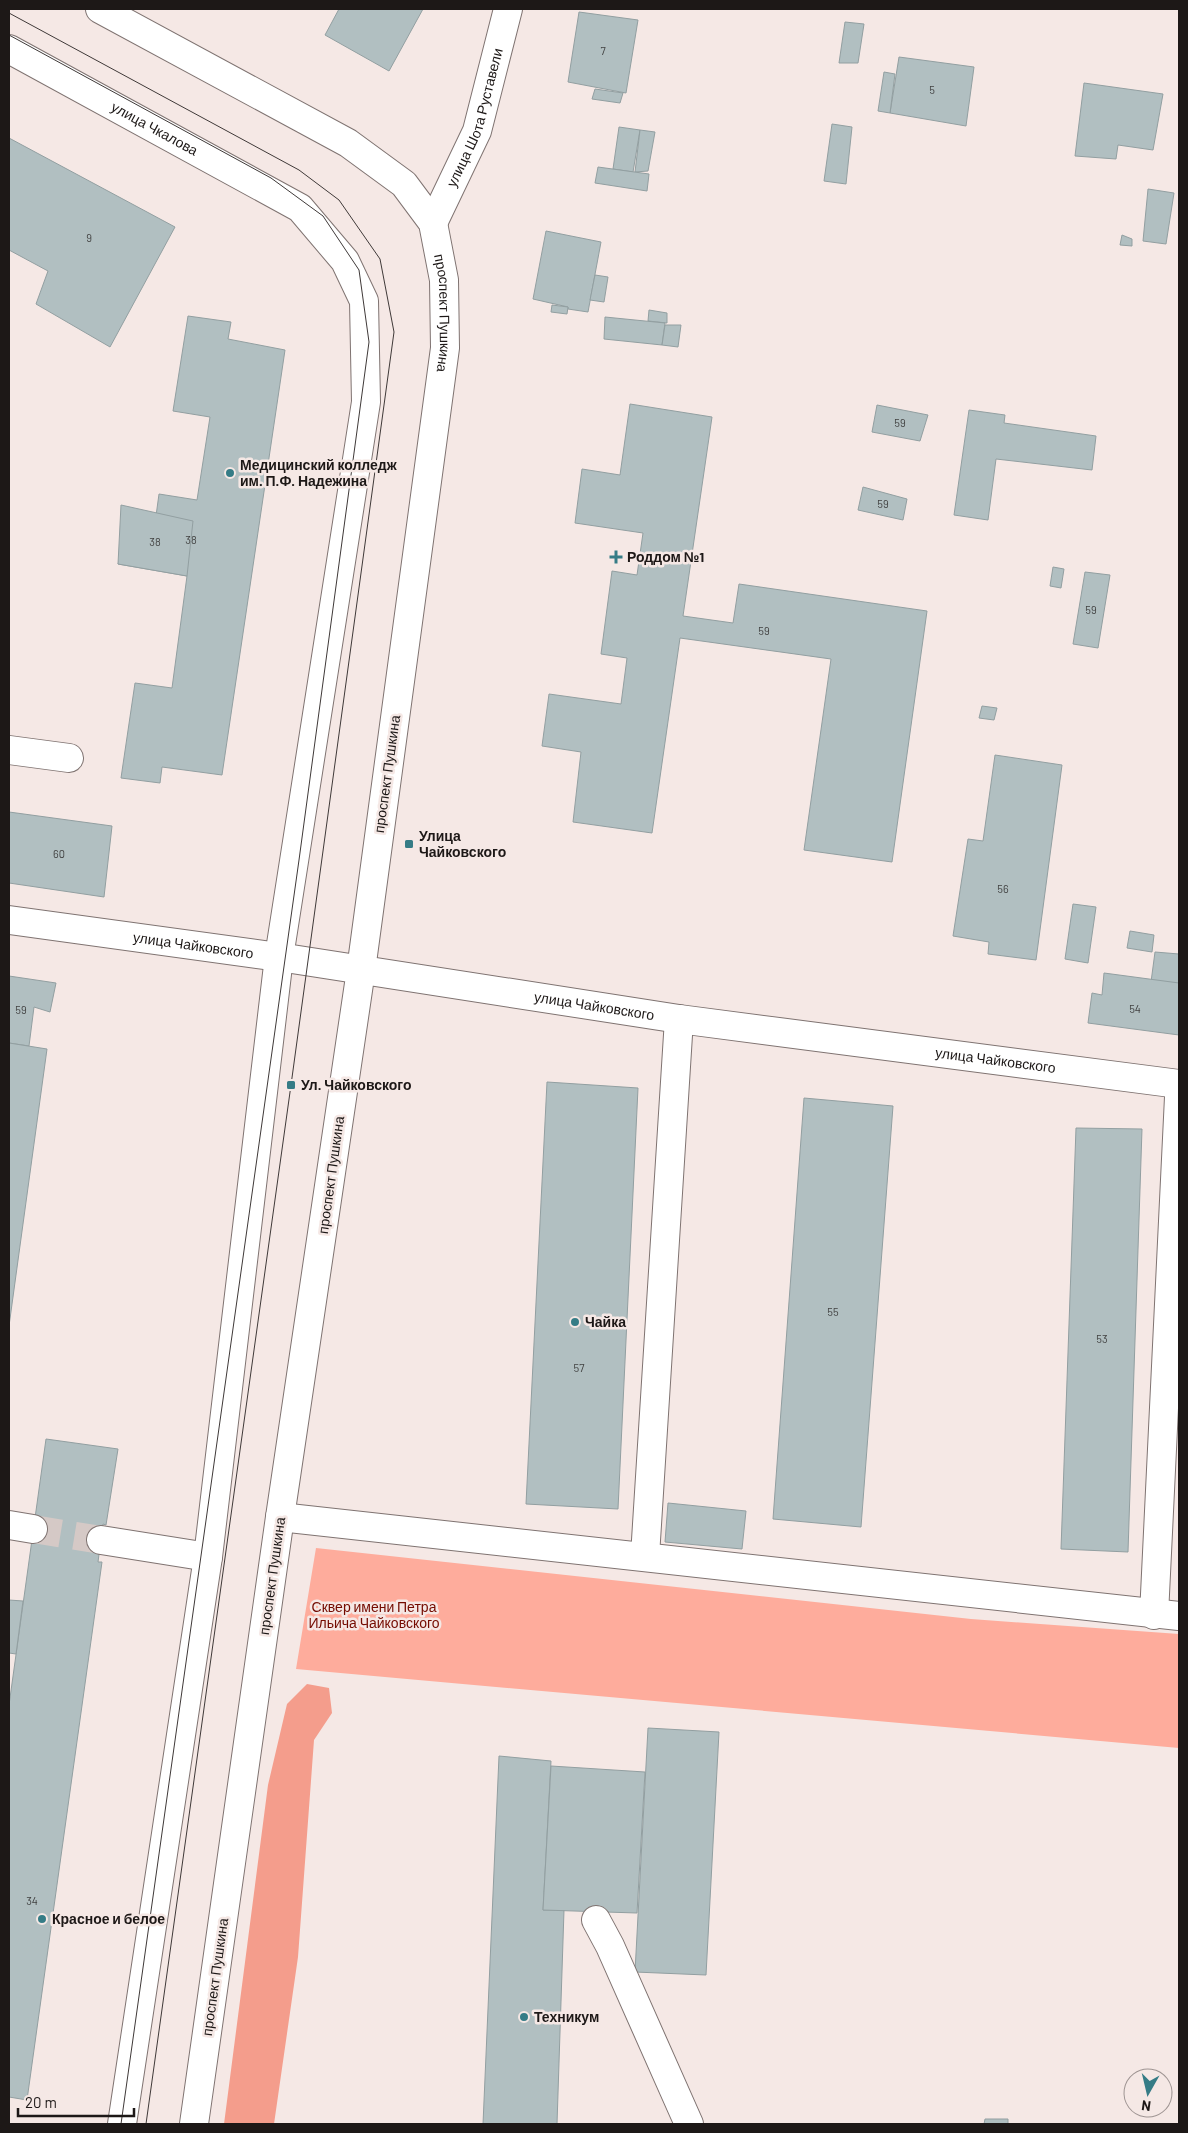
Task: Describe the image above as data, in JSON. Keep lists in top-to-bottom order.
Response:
{
  "streets": {
    "main road": [
      "улица Шота Руставели",
      "улица Чкалова",
      "проспект Пушкина",
      "улица Чайковского"
    ]
  },
  "crossings": [
    ["улица Шота Руставели", "проспект Пушкина"],
    ["улица Чкалова", "улица Чайковского"],
    ["проспект Пушкина", "улица Чайковского"]
  ],
  "parks": ["Сквер имени Петра Ильича Чайковского"],
  "places": {
    "other": [
      "Медицинский колледж им. П.Ф. Надежина",
      "Чайка",
      "Красное и белое",
      "Техникум"
    ],
    "health": ["Роддом №1"],
    "transit": ["Улица Чайковского", "Ул. Чайковского"]
  },
  "house_numbers": [
    "7",
    "5",
    "9",
    "59",
    "59",
    "38",
    "38",
    "59",
    "59",
    "60",
    "56",
    "54",
    "59",
    "55",
    "53",
    "57",
    "34"
  ],
  "scale_bar": "20 m",
  "north": "bottom"
}
